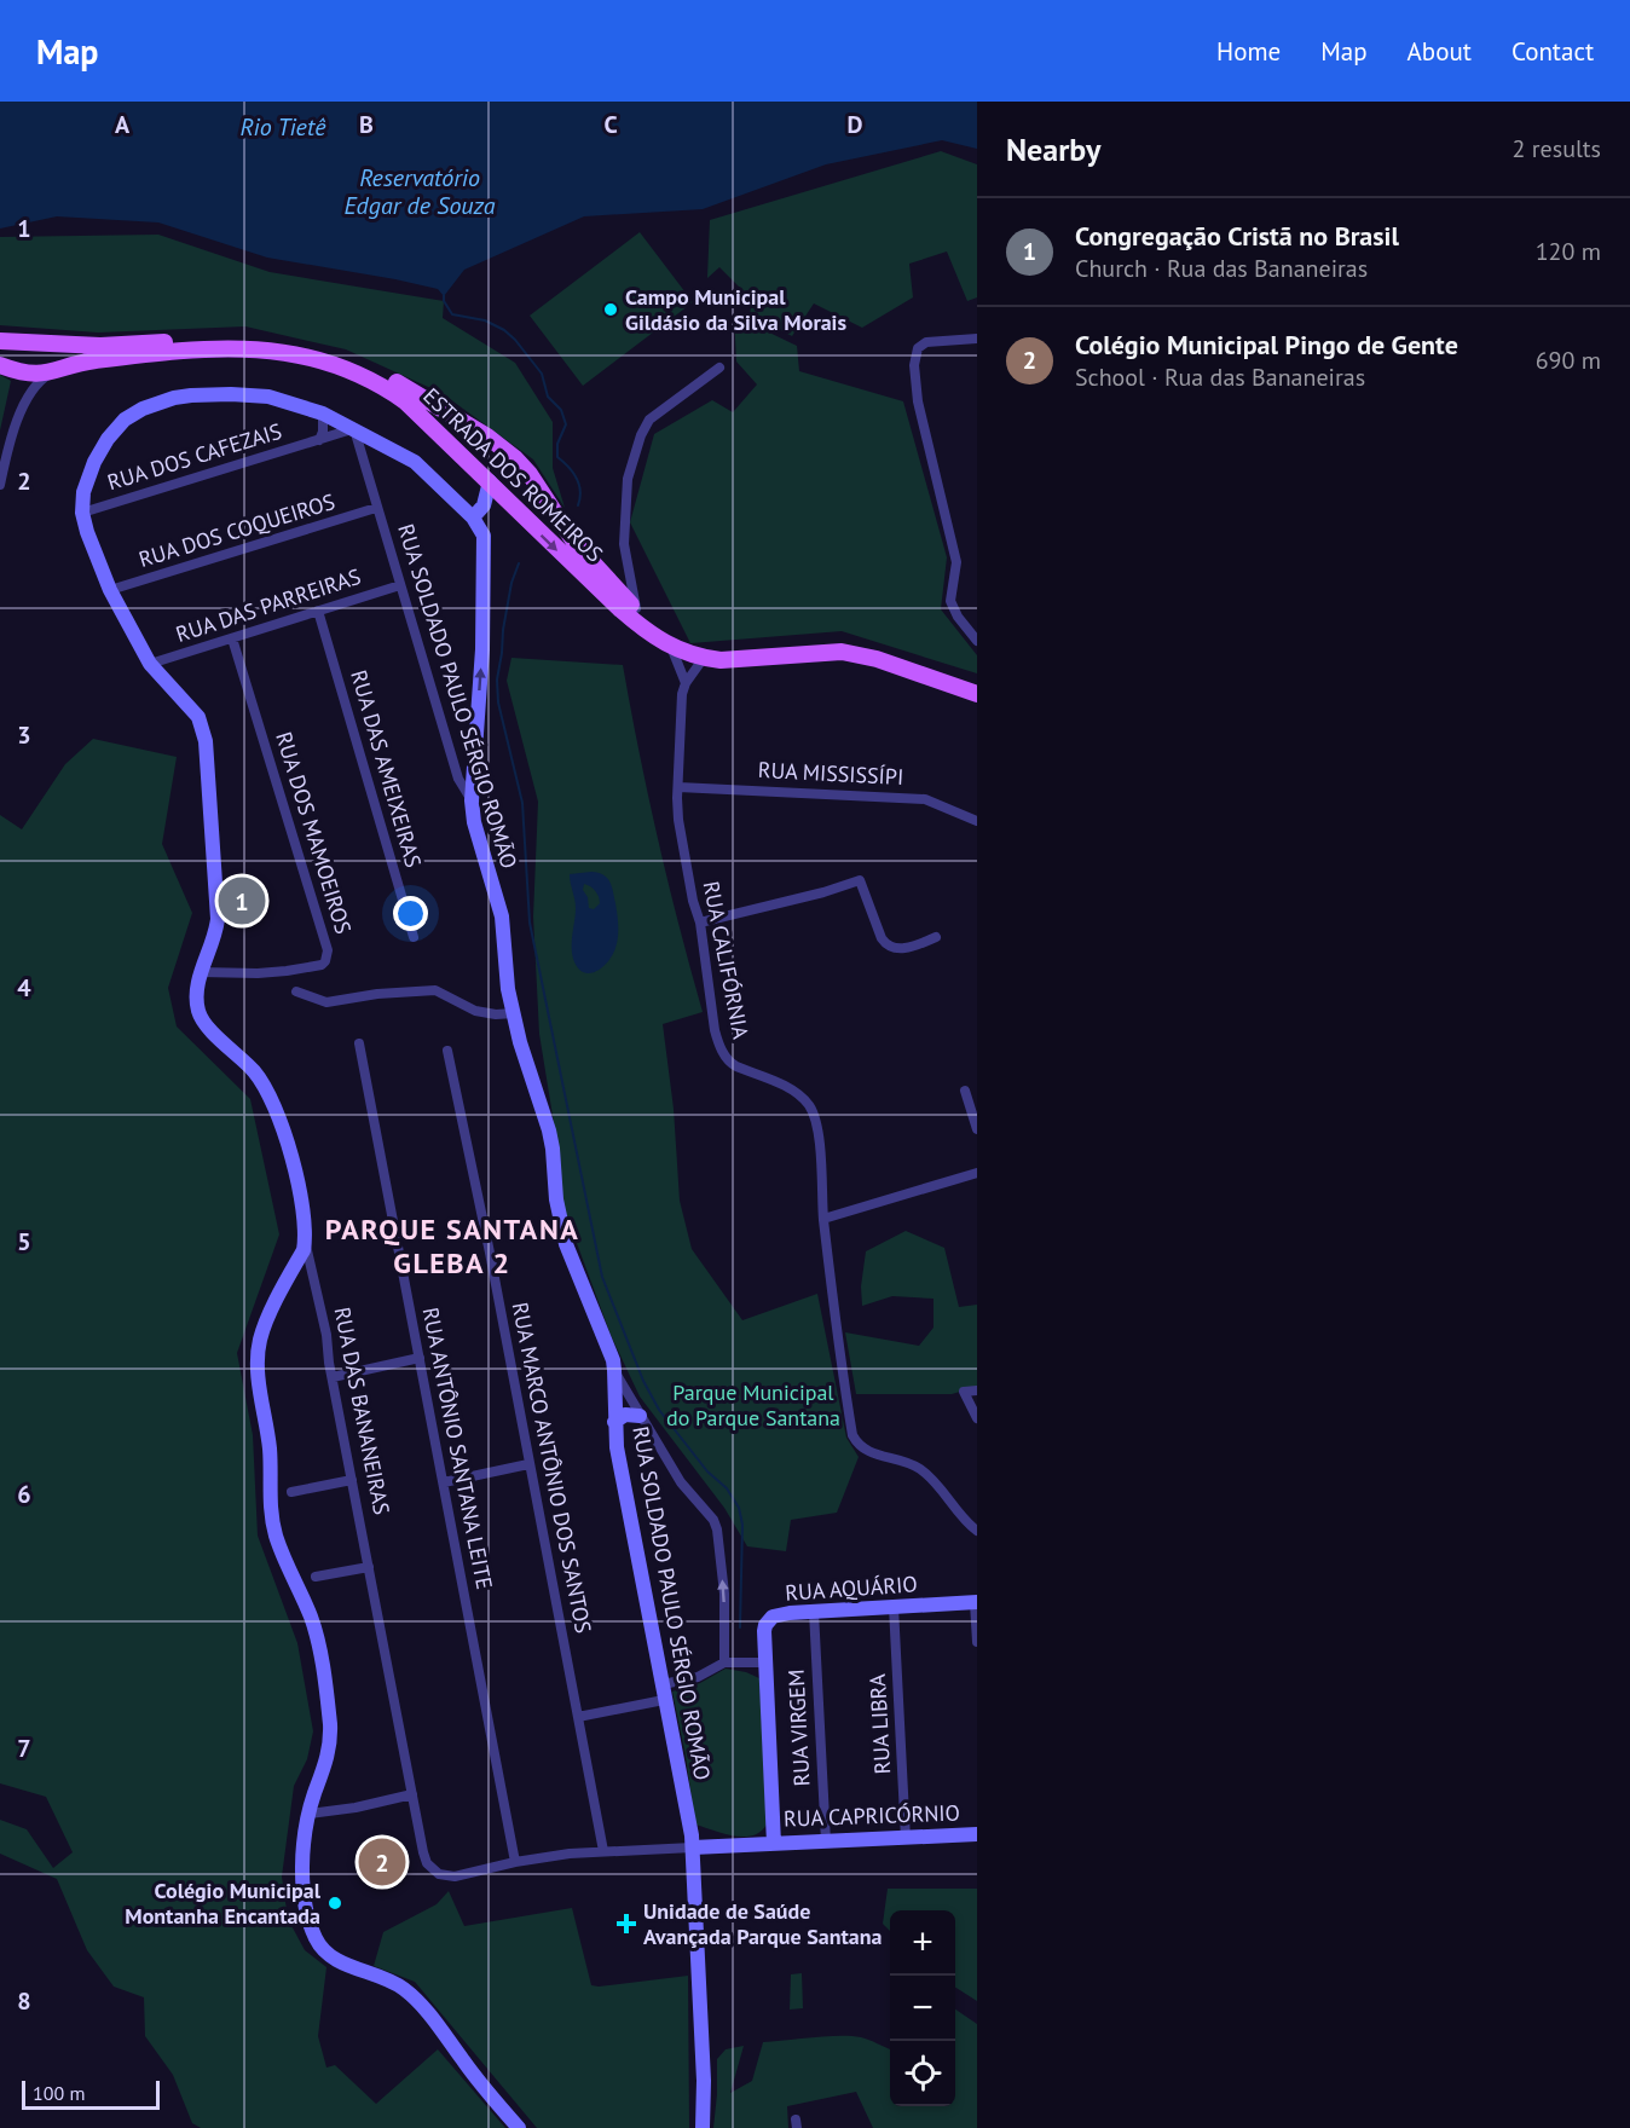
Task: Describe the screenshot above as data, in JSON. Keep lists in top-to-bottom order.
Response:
{
  "streets": {
    "main road": ["ESTRADA DOS ROMEIROS"],
    "street": [
      "RUA DOS CAFEZAIS",
      "RUA DOS COQUEIROS",
      "RUA DAS PARREIRAS",
      "RUA SOLDADO PAULO SÉRGIO ROMÃO",
      "RUA DAS AMEIXEIRAS",
      "RUA MISSISSÍPI",
      "RUA DOS MAMOEIROS",
      "RUA CALIFÓRNIA",
      "RUA DAS BANANEIRAS",
      "RUA ANTÔNIO SANTANA LEITE",
      "RUA MARCO ANTÔNIO DOS SANTOS",
      "RUA AQUÁRIO",
      "RUA LIBRA",
      "RUA VIRGEM",
      "RUA CAPRICÓRNIO"
    ]
  },
  "crossings": [
    ["RUA DOS CAFEZAIS", "RUA SOLDADO PAULO SÉRGIO ROMÃO"],
    ["RUA DOS CAFEZAIS", "RUA DAS BANANEIRAS"],
    ["ESTRADA DOS ROMEIROS", "RUA CALIFÓRNIA"],
    ["RUA DOS COQUEIROS", "RUA SOLDADO PAULO SÉRGIO ROMÃO"],
    ["RUA DOS COQUEIROS", "RUA DAS BANANEIRAS"],
    ["RUA DAS PARREIRAS", "RUA SOLDADO PAULO SÉRGIO ROMÃO"],
    ["RUA DAS PARREIRAS", "RUA DAS AMEIXEIRAS"],
    ["RUA DAS PARREIRAS", "RUA DOS MAMOEIROS"],
    ["RUA DAS PARREIRAS", "RUA DAS BANANEIRAS"],
    ["RUA SOLDADO PAULO SÉRGIO ROMÃO", "RUA DAS BANANEIRAS"],
    ["RUA MISSISSÍPI", "RUA CALIFÓRNIA"],
    ["RUA DOS MAMOEIROS", "RUA DAS BANANEIRAS"],
    ["RUA DAS BANANEIRAS", "RUA ANTÔNIO SANTANA LEITE"],
    ["RUA DAS BANANEIRAS", "RUA MARCO ANTÔNIO DOS SANTOS"],
    ["RUA DAS BANANEIRAS", "RUA CAPRICÓRNIO"],
    ["RUA AQUÁRIO", "RUA LIBRA"],
    ["RUA AQUÁRIO", "RUA VIRGEM"],
    ["RUA AQUÁRIO", "RUA CAPRICÓRNIO"],
    ["RUA LIBRA", "RUA CAPRICÓRNIO"],
    ["RUA VIRGEM", "RUA CAPRICÓRNIO"]
  ],
  "districts": ["PARQUE SANTANA GLEBA 2"],
  "water": ["Rio Tietê", "Reservatório Edgar de Souza"],
  "parks": ["Parque Municipal do Parque Santana"],
  "places": {
    "other": ["Campo Municipal Gildásio da Silva Morais", "Colégio Municipal Montanha Encantada"],
    "health": ["Unidade de Saúde Avançada Parque Santana"]
  },
  "scale_bar": "100 m",
  "page": {
    "header": "Map",
    "nav": [
      "Home",
      "Map",
      "About",
      "Contact"
    ],
    "heading": ["Nearby", "2 results"],
    "list": [
      {
        "mark": "1",
        "name": "Congregação Cristã no Brasil",
        "note": "Church · Rua das Bananeiras",
        "value": "120 m"
      },
      {
        "mark": "2",
        "name": "Colégio Municipal Pingo de Gente",
        "note": "School · Rua das Bananeiras",
        "value": "690 m"
      }
    ],
    "pins": ["1", "2"],
    "map_buttons": ["+", "−"],
    "scale": "100 m"
  },
  "grid": {
    "columns": [
      "A",
      "B",
      "C",
      "D"
    ],
    "rows": [
      "1",
      "2",
      "3",
      "4",
      "5",
      "6",
      "7",
      "8"
    ]
  }
}
